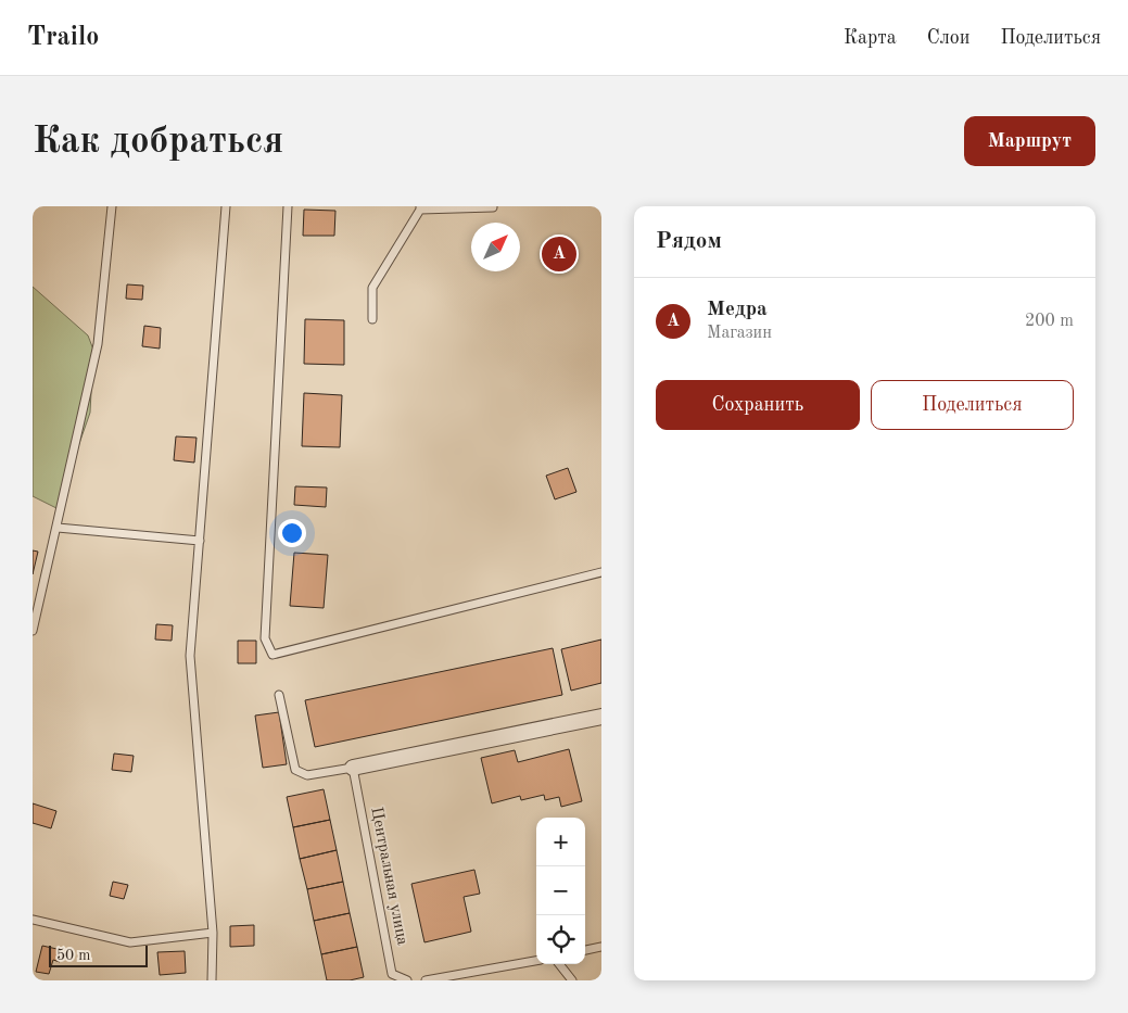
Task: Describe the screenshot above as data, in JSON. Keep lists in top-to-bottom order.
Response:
{
  "streets": {
    "lane": ["Центральная улица"]
  },
  "scale_bar": "50 m",
  "north": "top right",
  "page": {
    "header": "Trailo",
    "nav": ["Карта", "Слои", "Поделиться"],
    "buttons": [
      "Маршрут",
      ["Сохранить", "Поделиться"]
    ],
    "title": "Как добраться",
    "heading": "Рядом",
    "pins": "A",
    "list": [
      {
        "mark": "A",
        "name": "Медра",
        "note": "Магазин",
        "value": "200 m"
      }
    ],
    "map_buttons": ["+", "−"],
    "scale": "50 m"
  }
}
